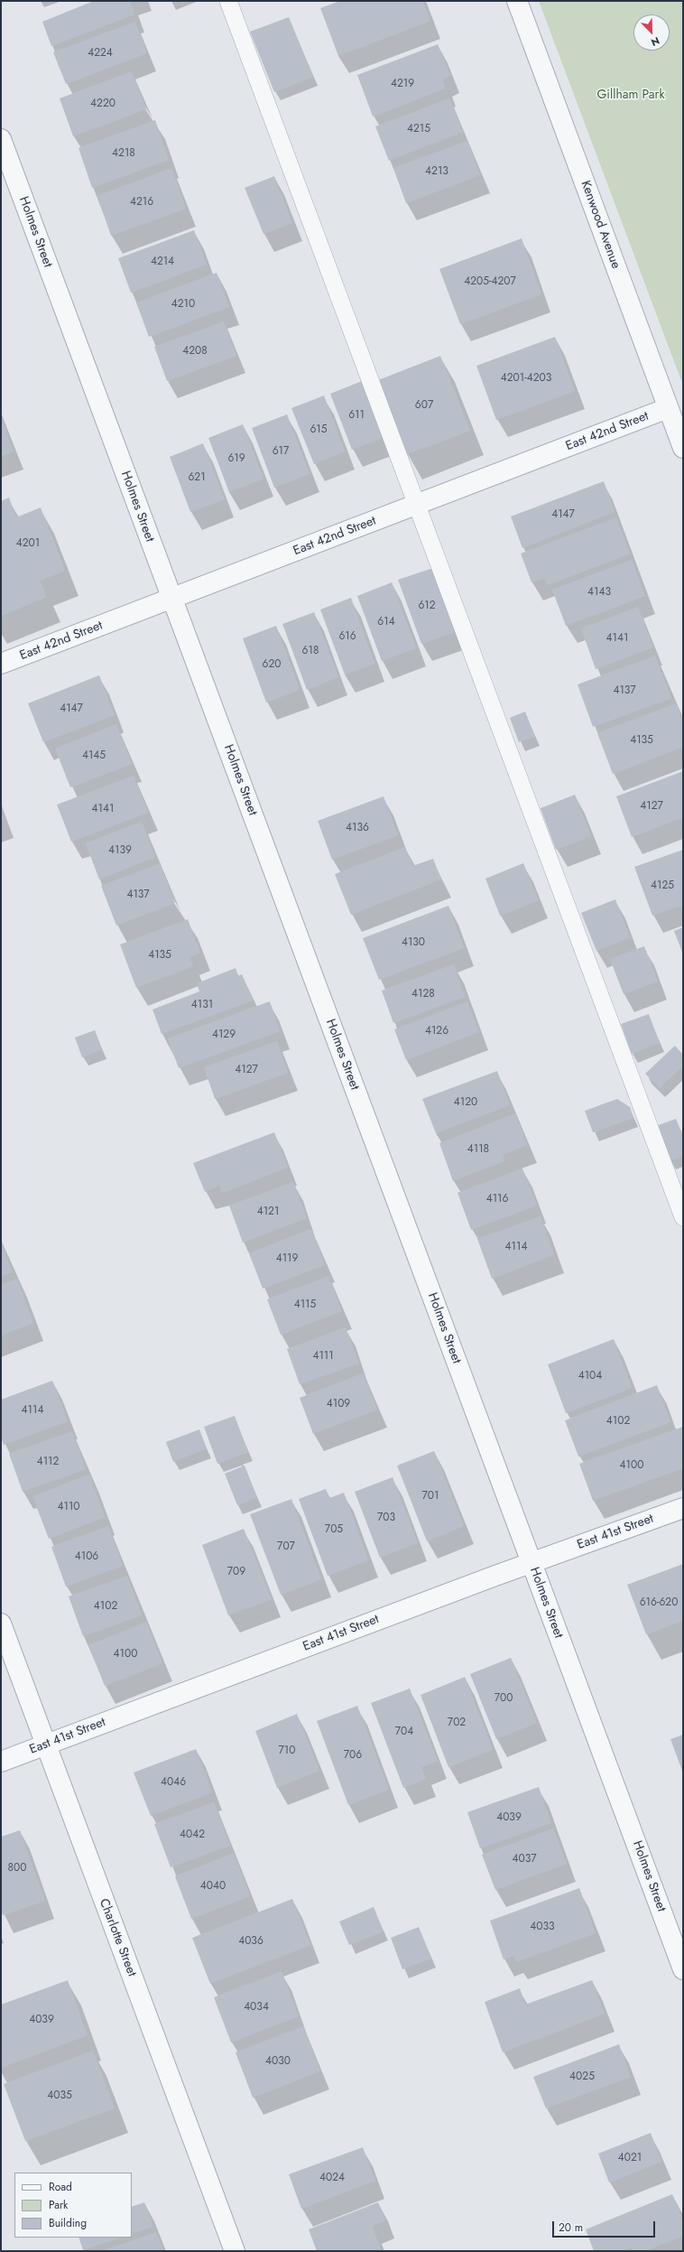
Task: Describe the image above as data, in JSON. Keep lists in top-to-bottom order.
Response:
{
  "streets": {
    "street": [
      "Kenwood Avenue",
      "Holmes Street",
      "East 42nd Street",
      "East 41st Street",
      "Charlotte Street"
    ]
  },
  "crossings": [
    ["Kenwood Avenue", "East 42nd Street"],
    ["Holmes Street", "East 42nd Street"],
    ["Holmes Street", "East 41st Street"],
    ["East 41st Street", "Charlotte Street"]
  ],
  "parks": ["Gillham Park"],
  "house_numbers": [
    "4224",
    "4219",
    "4220",
    "4215",
    "4218",
    "4213",
    "4216",
    "4214",
    "4205-4207",
    "4210",
    "4208",
    "4201-4203",
    "607",
    "611",
    "615",
    "617",
    "619",
    "621",
    "4147",
    "4201",
    "4143",
    "612",
    "614",
    "616",
    "4141",
    "618",
    "620",
    "4137",
    "4147",
    "4135",
    "4145",
    "4127",
    "4141",
    "4136",
    "4139",
    "4125",
    "4137",
    "4130",
    "4135",
    "4128",
    "4131",
    "4126",
    "4129",
    "4127",
    "4120",
    "4118",
    "4116",
    "4121",
    "4114",
    "4119",
    "4115",
    "4111",
    "4104",
    "4109",
    "4114",
    "4102",
    "4112",
    "4100",
    "701",
    "4110",
    "703",
    "705",
    "707",
    "4106",
    "709",
    "616-620",
    "4102",
    "4100",
    "700",
    "702",
    "704",
    "710",
    "706",
    "4046",
    "4039",
    "4042",
    "4037",
    "800",
    "4040",
    "4033",
    "4036",
    "4034",
    "4039",
    "4030",
    "4025",
    "4035",
    "4021",
    "4024"
  ],
  "legend": ["Road", "Park", "Building"],
  "scale_bar": "20 m",
  "north": "bottom right"
}
